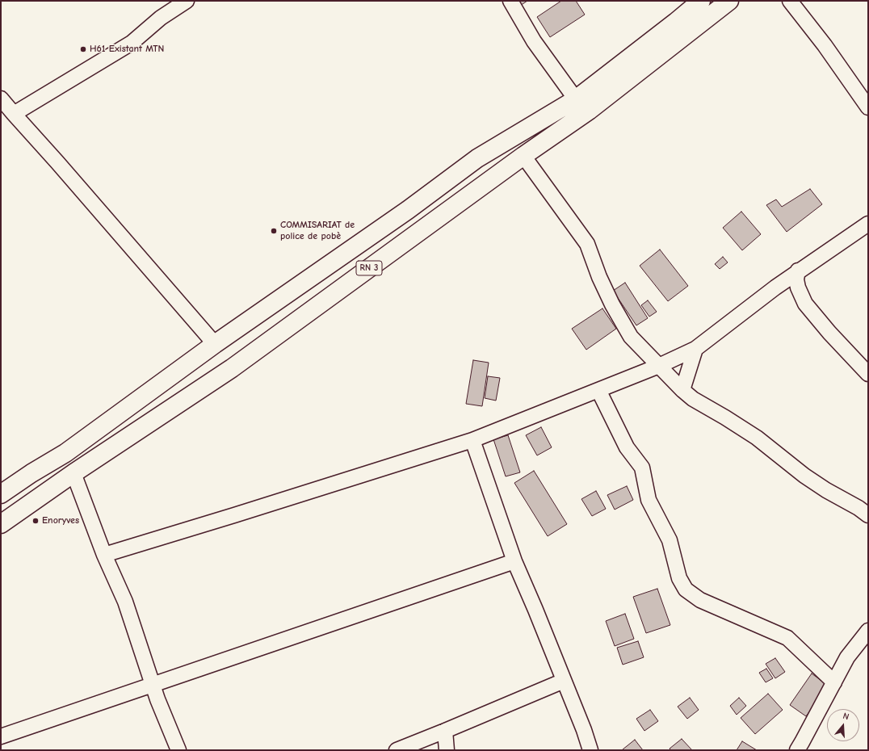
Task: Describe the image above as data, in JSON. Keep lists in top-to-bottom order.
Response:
{
  "streets": {
    "main road": ["RN 3"]
  },
  "places": ["H61 Existant MTN", "COMMISARIAT de police de pobè", "Enoryves"],
  "north": "top"
}
